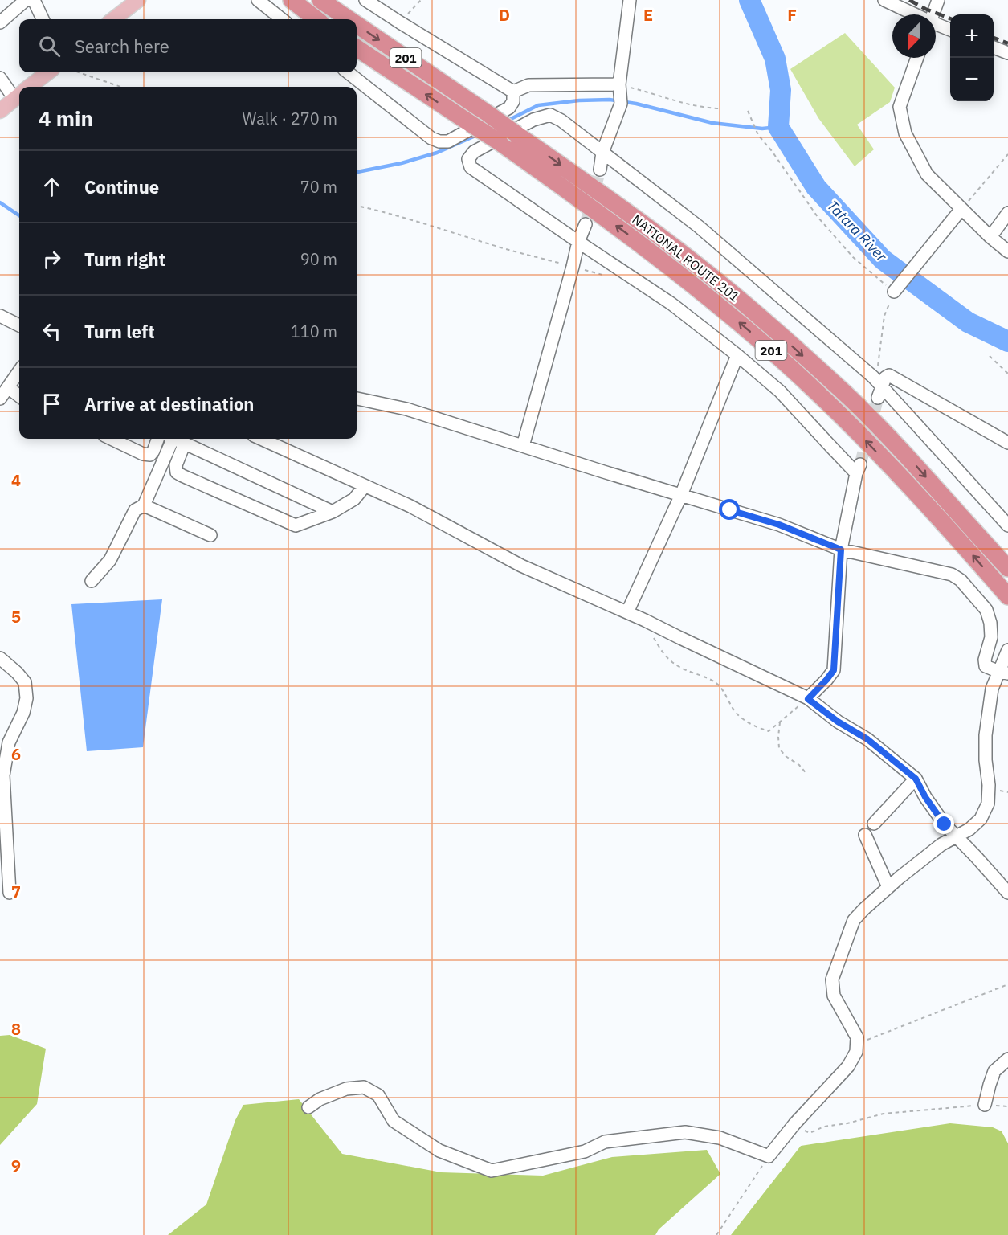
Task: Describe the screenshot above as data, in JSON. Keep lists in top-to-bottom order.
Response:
{
  "streets": {
    "highway": ["201", "NATIONAL ROUTE 201"]
  },
  "water": ["Tatara River"],
  "north": "bottom left",
  "page": {
    "map_buttons": ["+", "−"],
    "search": "Search here",
    "heading": ["4 min", "Walk · 270 m"],
    "list": [
      ["Continue", "70 m"],
      ["Turn right", "90 m"],
      ["Turn left", "110 m"],
      "Arrive at destination"
    ]
  },
  "grid": {
    "columns": ["D", "E", "F"],
    "rows": [
      "4",
      "5",
      "6",
      "7",
      "8",
      "9"
    ]
  }
}
